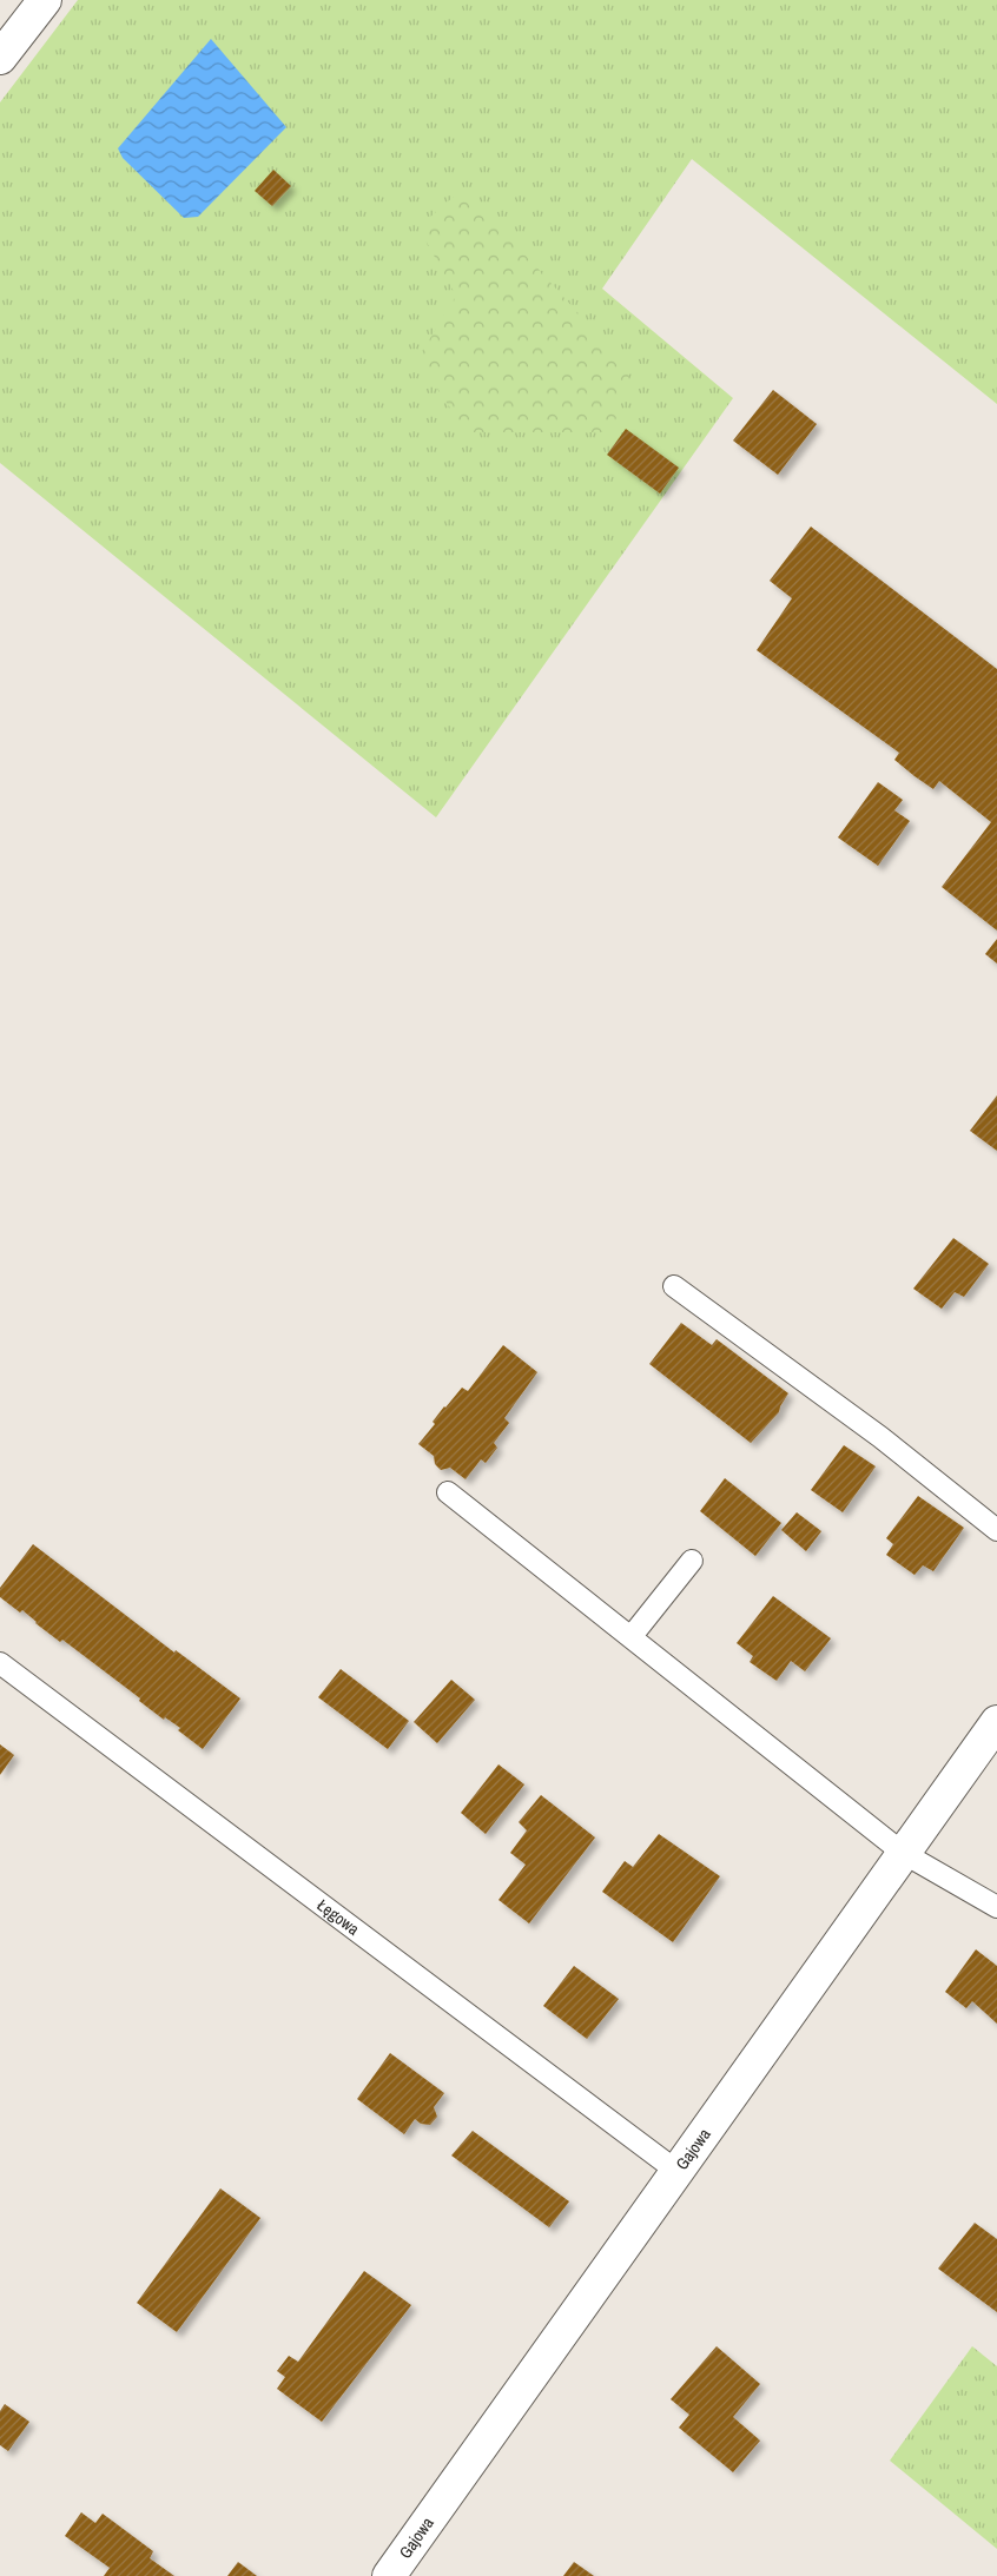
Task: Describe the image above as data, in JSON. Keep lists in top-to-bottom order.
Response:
{
  "streets": {
    "street": ["Gajowa"],
    "lane": ["Łęgowa"]
  },
  "crossings": [
    ["Łęgowa", "Gajowa"]
  ]
}
